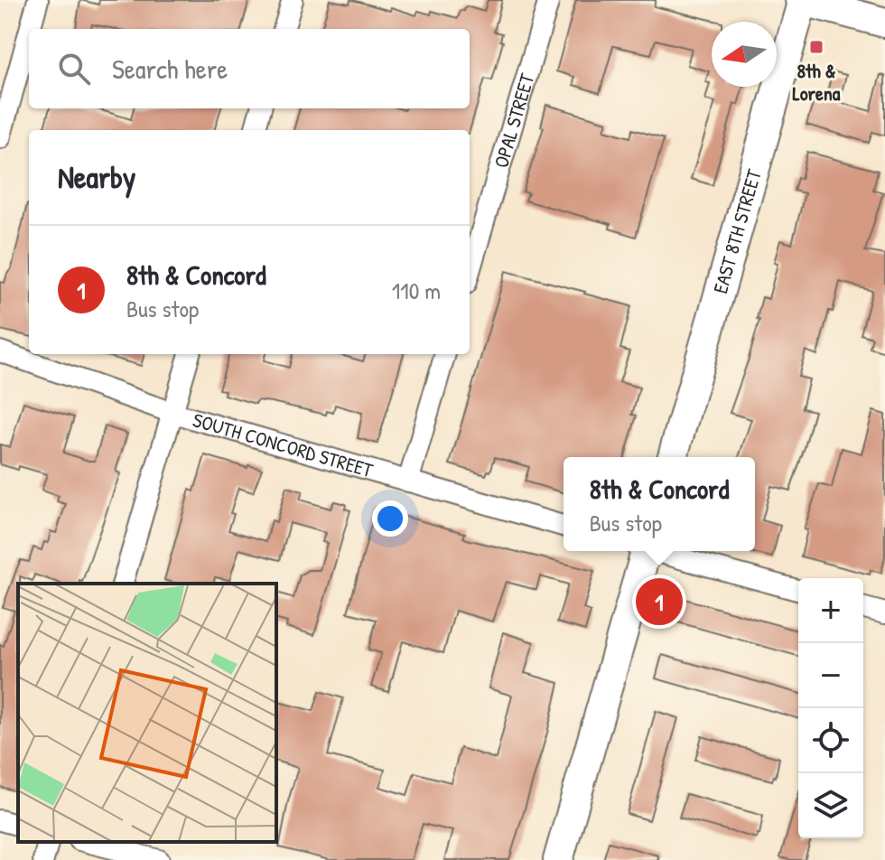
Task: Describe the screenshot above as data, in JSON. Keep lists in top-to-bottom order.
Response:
{
  "streets": {
    "main road": ["EAST 8TH STREET"],
    "street": ["OPAL STREET", "SOUTH CONCORD STREET"]
  },
  "places": {
    "transit": ["8th & Lorena"]
  },
  "north": "left",
  "page": {
    "search": "Search here",
    "heading": "Nearby",
    "list": [
      {
        "mark": "1",
        "name": "8th & Concord",
        "note": "Bus stop",
        "value": "110 m"
      }
    ],
    "popup": ["8th & Concord", "Bus stop"],
    "pins": "1",
    "map_buttons": ["+", "−"]
  }
}
